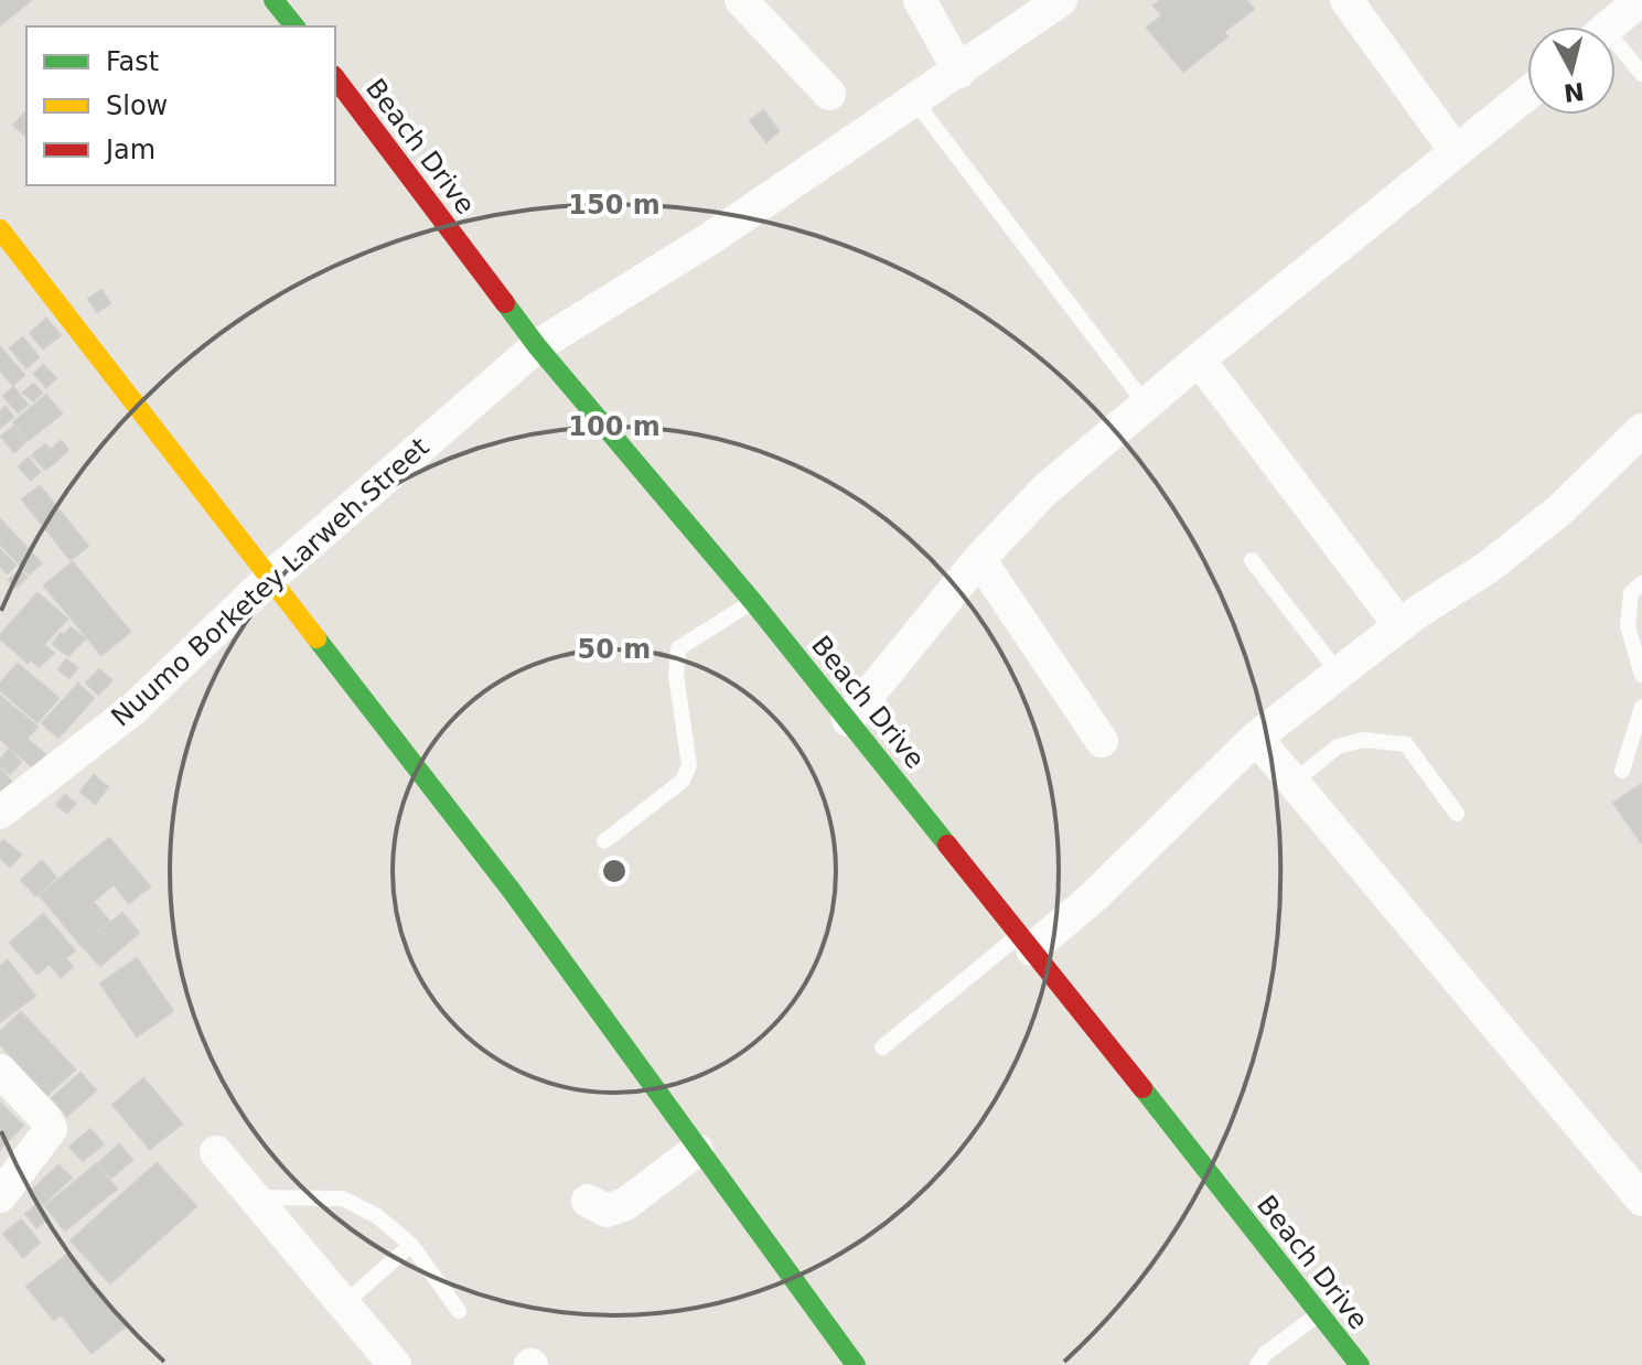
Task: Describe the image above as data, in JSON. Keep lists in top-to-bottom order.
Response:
{
  "streets": {
    "street": ["Beach Drive", "Nuumo Borketey Larweh Street"]
  },
  "crossings": [
    ["Beach Drive", "Nuumo Borketey Larweh Street"]
  ],
  "legend": ["Fast", "Slow", "Jam"],
  "north": "bottom",
  "rings": ["150 m", "100 m", "50 m"]
}
